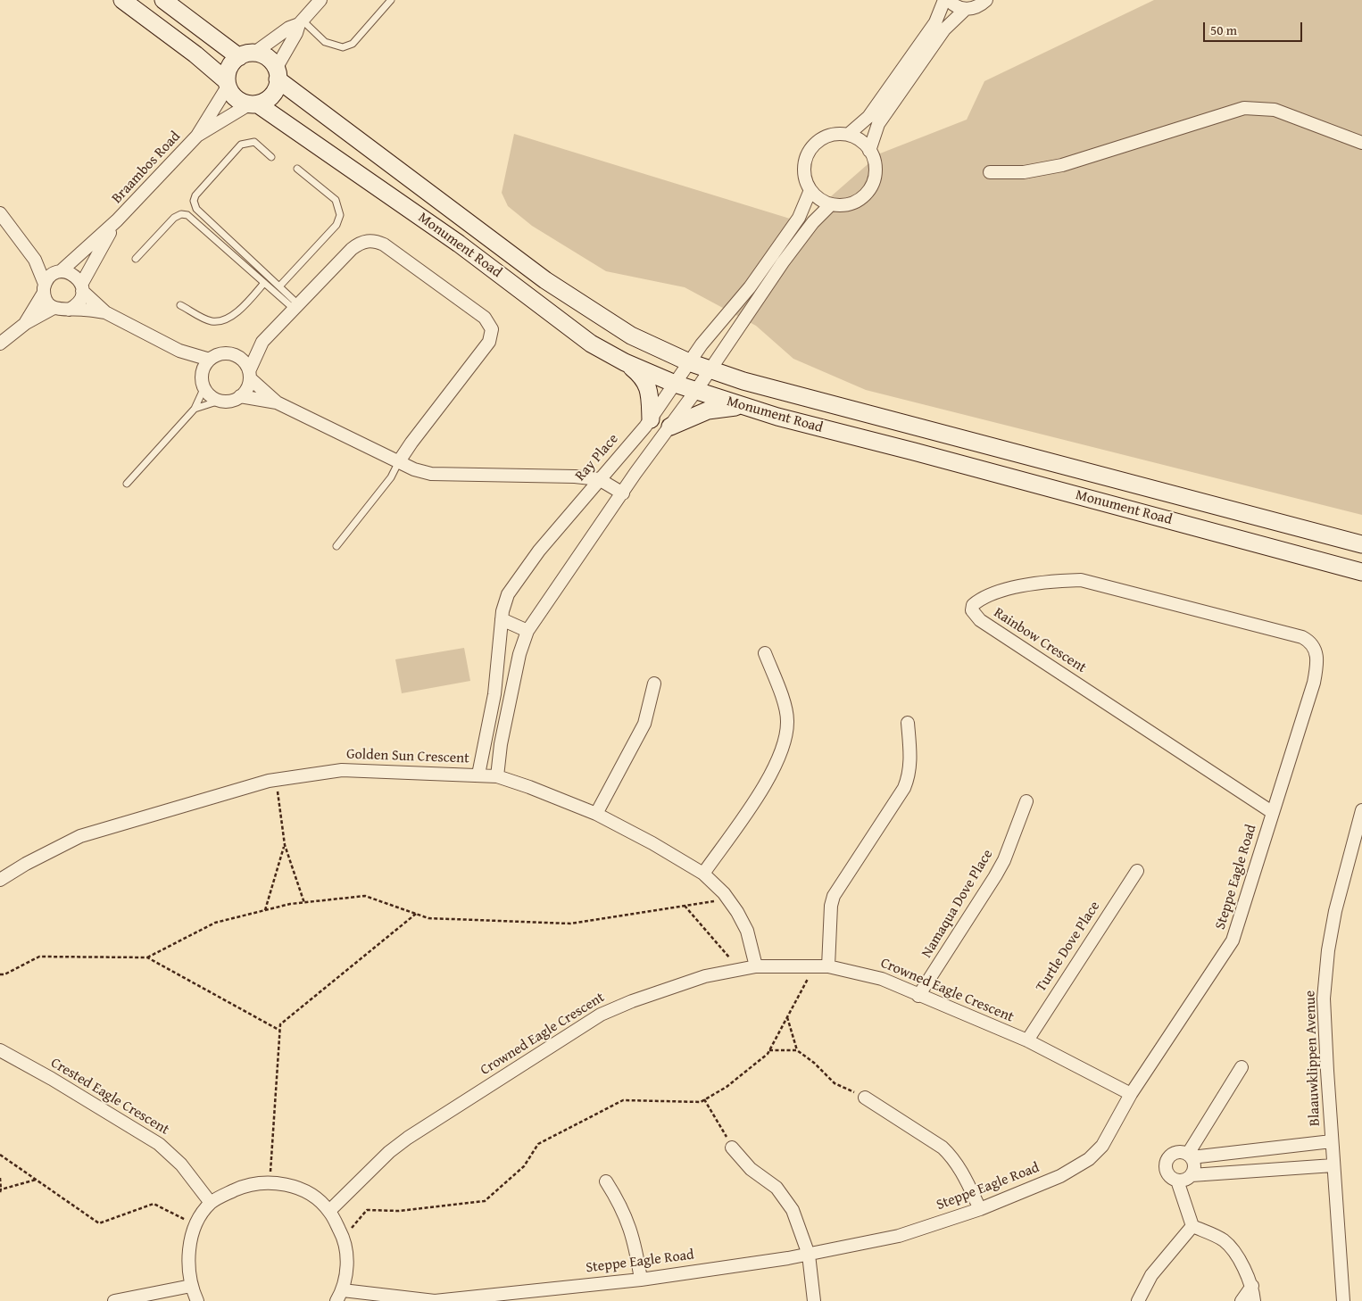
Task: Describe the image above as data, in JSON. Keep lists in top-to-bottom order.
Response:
{
  "streets": {
    "main road": ["Monument Road"],
    "street": [
      "Braambos Road",
      "Ray Place",
      "Rainbow Crescent",
      "Golden Sun Crescent",
      "Steppe Eagle Road",
      "Namaqua Dove Place",
      "Turtle Dove Place",
      "Crowned Eagle Crescent",
      "Blaauwklippen Avenue",
      "Crested Eagle Crescent"
    ]
  },
  "crossings": [
    ["Braambos Road", "Monument Road"],
    ["Monument Road", "Ray Place"],
    ["Ray Place", "Golden Sun Crescent"],
    ["Rainbow Crescent", "Steppe Eagle Road"],
    ["Golden Sun Crescent", "Crowned Eagle Crescent"],
    ["Steppe Eagle Road", "Crowned Eagle Crescent"],
    ["Namaqua Dove Place", "Crowned Eagle Crescent"],
    ["Turtle Dove Place", "Crowned Eagle Crescent"]
  ],
  "scale_bar": "50 m"
}
